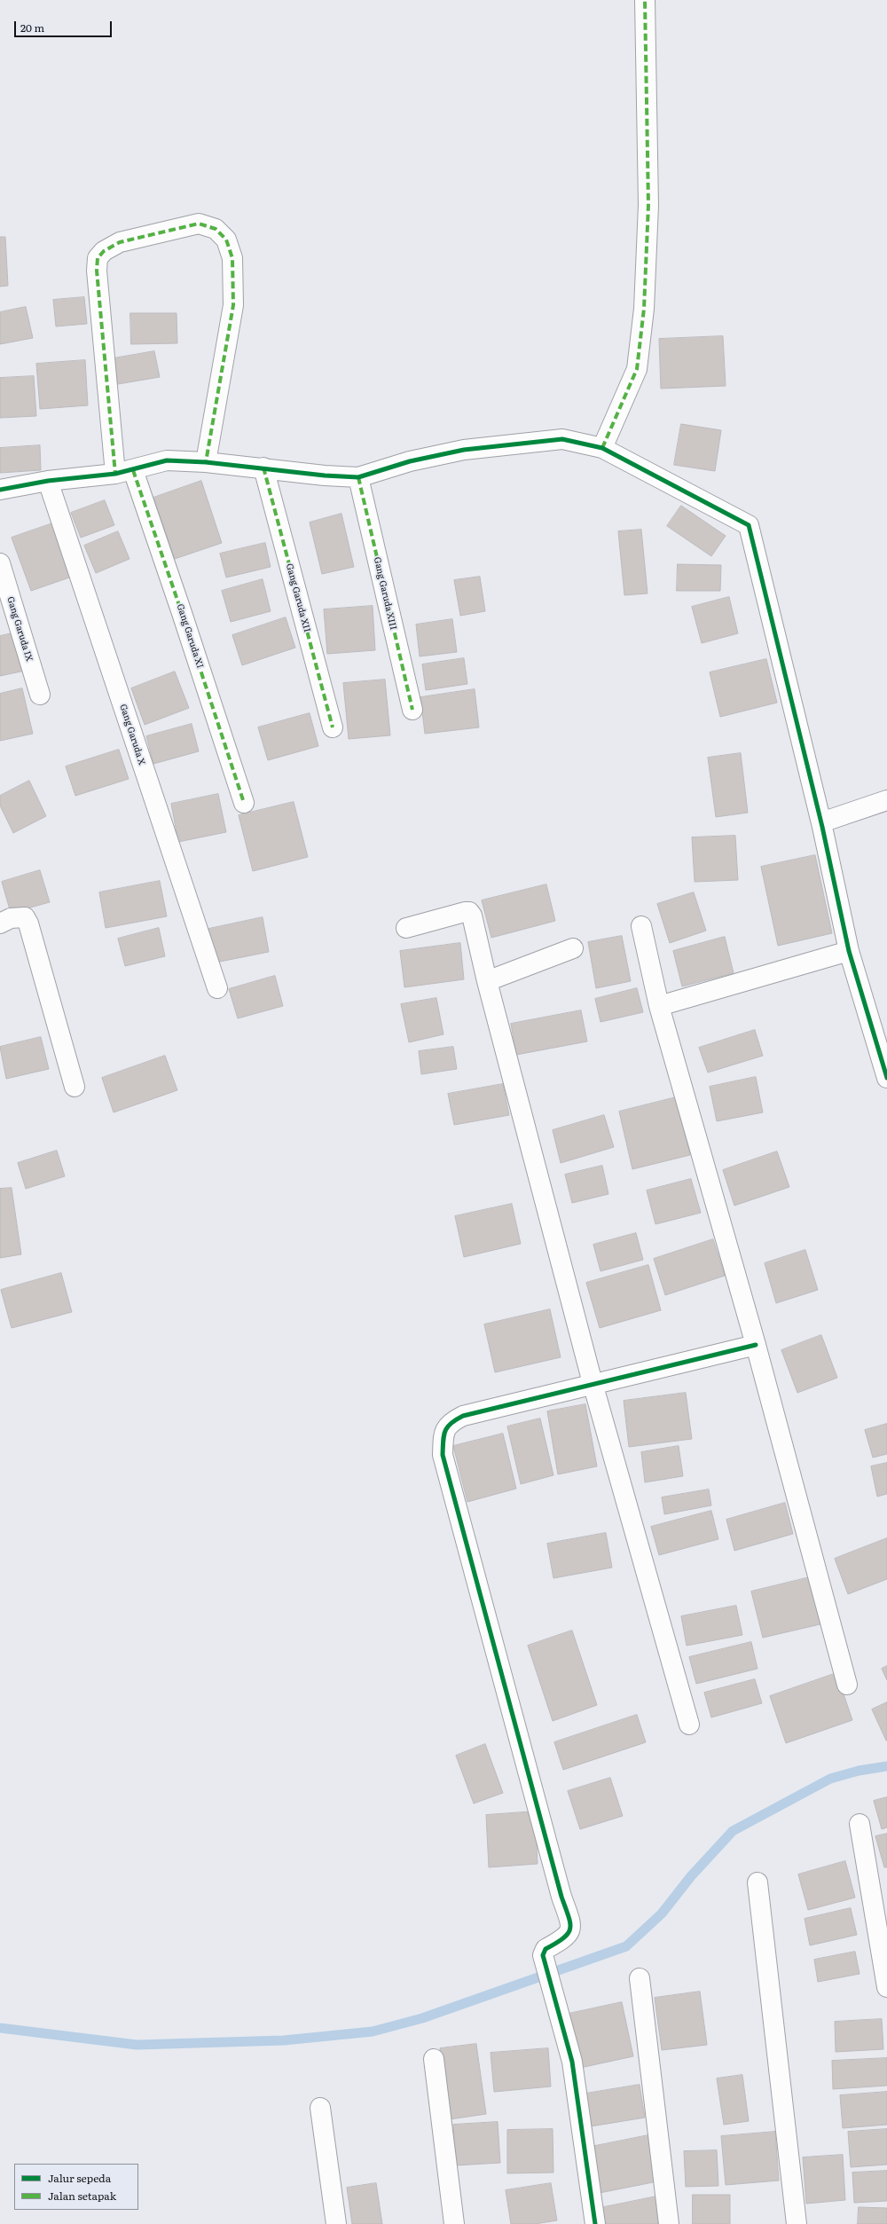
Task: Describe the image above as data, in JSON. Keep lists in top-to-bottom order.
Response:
{
  "streets": {
    "street": [
      "Gang Garuda XIII",
      "Gang Garuda XII",
      "Gang Garuda IX",
      "Gang Garuda XI",
      "Gang Garuda X"
    ]
  },
  "legend": ["Jalur sepeda", "Jalan setapak"],
  "scale_bar": "20 m"
}
